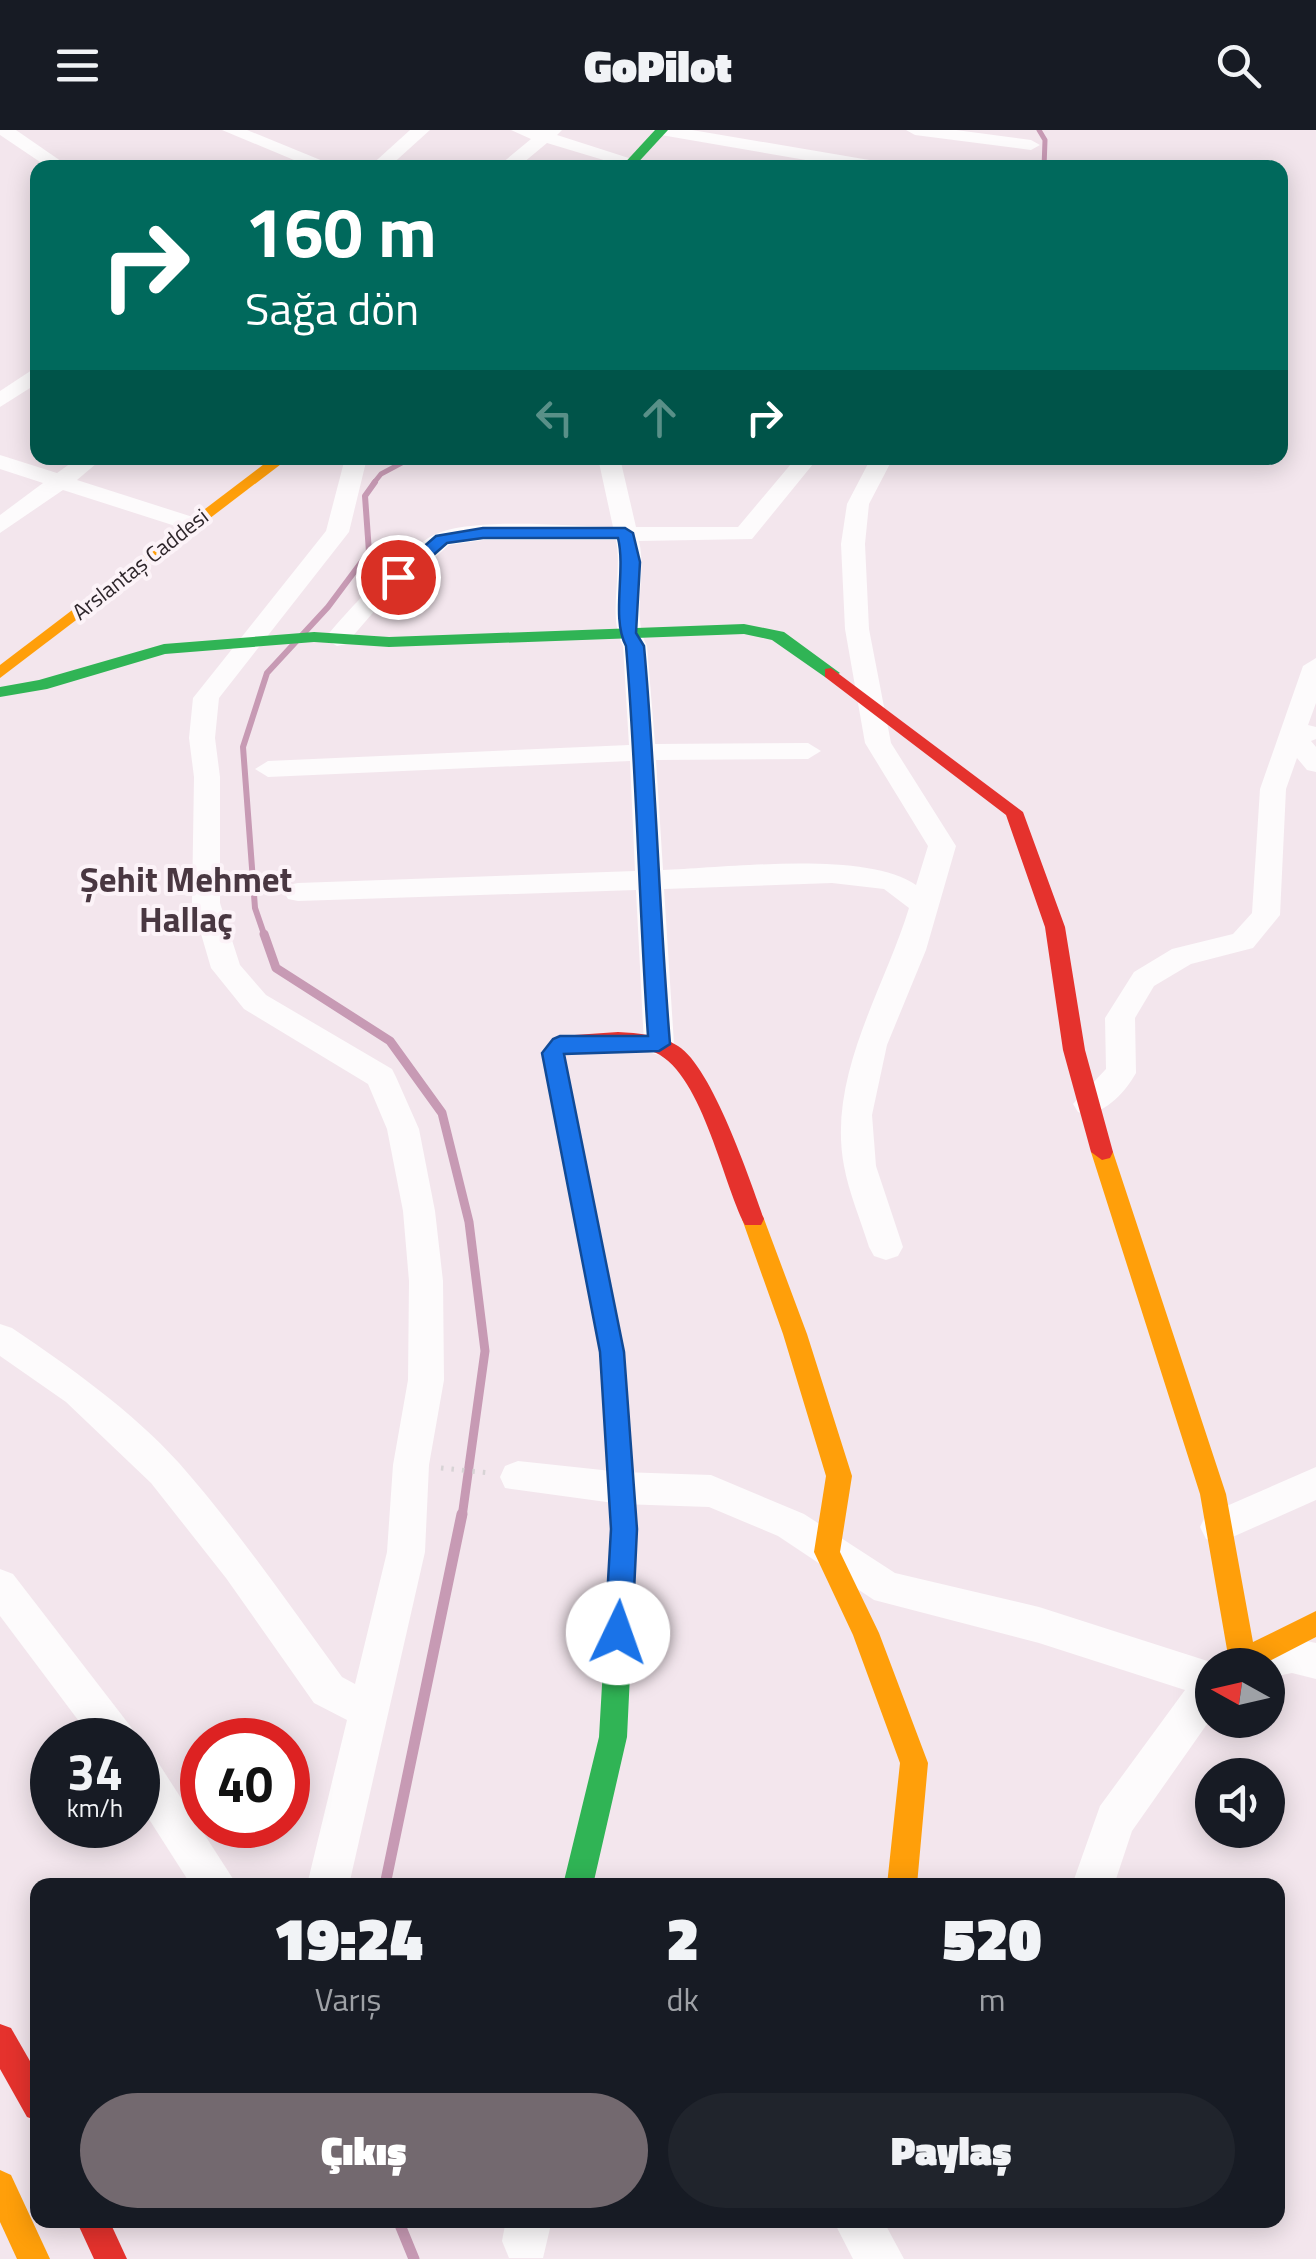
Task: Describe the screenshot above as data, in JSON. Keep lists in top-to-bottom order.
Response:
{
  "streets": {
    "street": ["Arslantaş Caddesi"]
  },
  "districts": ["Şehit Mehmet Hallaç"],
  "north": "left",
  "page": {
    "header": "GoPilot",
    "turn": ["160 m", "Sağa dön"],
    "speed": "34 km/h",
    "limit": "40",
    "eta": [
      "19:24",
      "Varış",
      "2",
      "dk",
      "520",
      "m"
    ],
    "buttons": ["Çıkış", "Paylaş"]
  }
}
